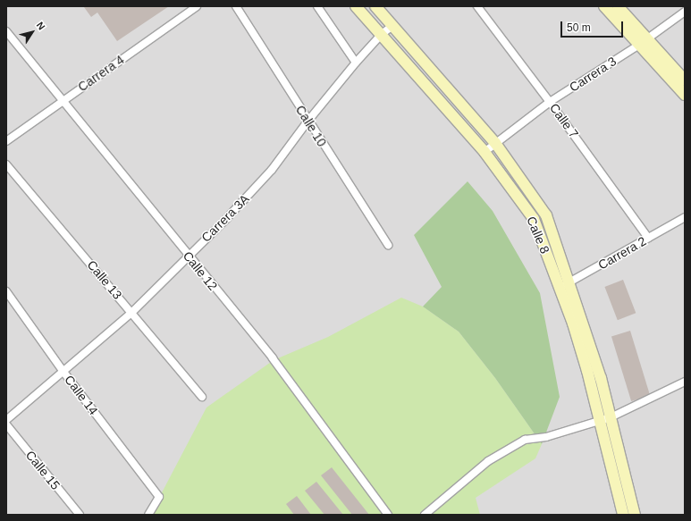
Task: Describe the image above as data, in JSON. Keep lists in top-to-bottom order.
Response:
{
  "streets": {
    "street": [
      "Carrera 4",
      "Carrera 3",
      "Calle 7",
      "Calle 10",
      "Carrera 3A",
      "Calle 8",
      "Carrera 2",
      "Calle 12",
      "Calle 13",
      "Calle 14",
      "Calle 15"
    ]
  },
  "crossings": [
    ["Carrera 4", "Calle 12"],
    ["Carrera 3", "Calle 7"],
    ["Carrera 3", "Calle 8"],
    ["Calle 7", "Carrera 2"],
    ["Calle 10", "Carrera 3A"],
    ["Carrera 3A", "Calle 8"],
    ["Carrera 3A", "Calle 12"],
    ["Carrera 3A", "Calle 13"],
    ["Carrera 3A", "Calle 14"],
    ["Calle 8", "Carrera 2"]
  ],
  "scale_bar": "50 m",
  "north": "top right"
}
